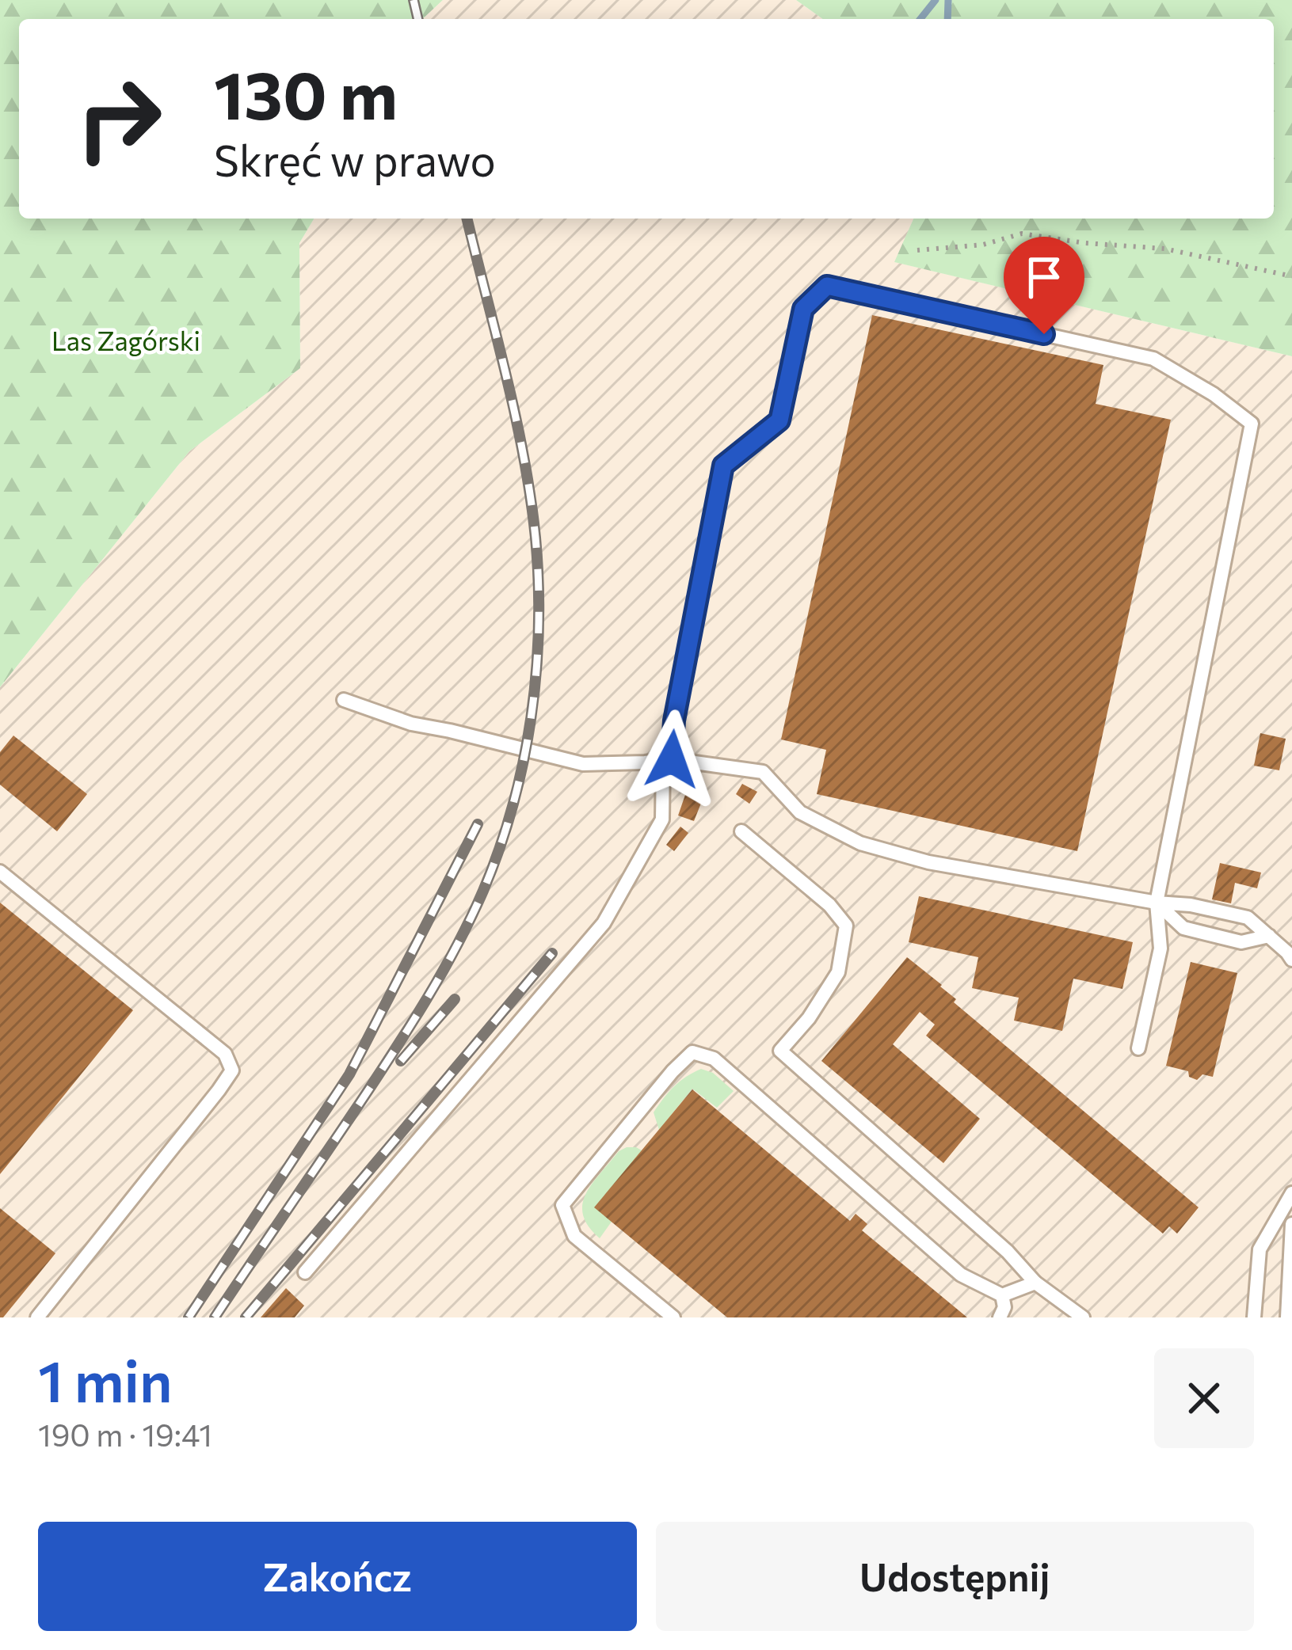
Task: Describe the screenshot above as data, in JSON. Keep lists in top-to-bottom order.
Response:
{
  "parks": ["Las Zagórski"],
  "page": {
    "turn": ["130 m", "Skręć w prawo"],
    "heading": ["1 min", "190 m · 19:41"],
    "buttons": ["Zakończ", "Udostępnij"]
  }
}
